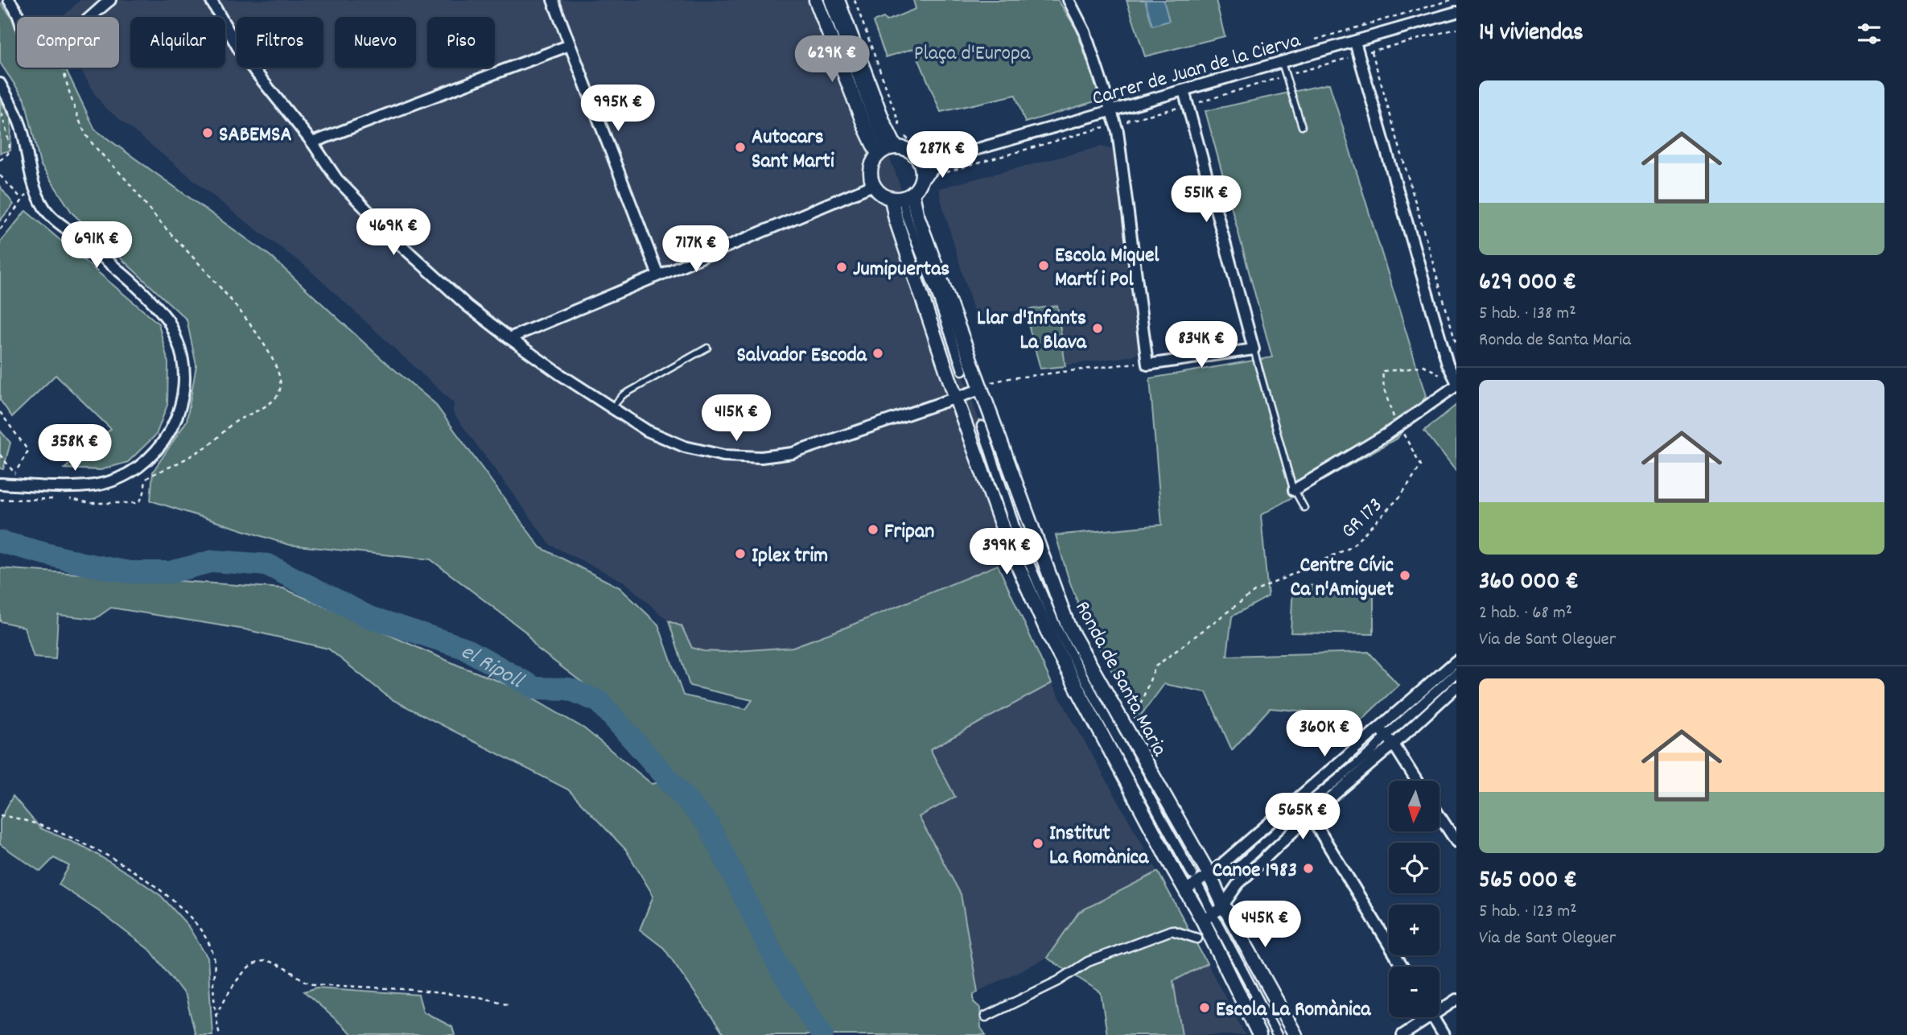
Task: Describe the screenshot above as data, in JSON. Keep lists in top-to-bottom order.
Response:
{
  "streets": {
    "street": ["Carrer de Juan de la Cierva", "Ronda de Santa Maria"],
    "path": ["GR 173"]
  },
  "crossings": [
    ["Carrer de Juan de la Cierva", "Ronda de Santa Maria"],
    ["GR 173", "Ronda de Santa Maria"]
  ],
  "water": ["el Ripoll"],
  "parks": ["Plaça d'Europa"],
  "places": [
    "SABEMSA",
    "Autocars Sant Marti",
    "Escola Miquel Martí i Pol",
    "Jumipuertas",
    "Llar d'Infants La Blava",
    "Salvador Escoda",
    "Fripan",
    "Iplex trim",
    "Centre Cívic Ca n'Amiguet",
    "Institut La Romànica",
    "Canoe 1983",
    "Escola La Romànica"
  ],
  "north": "bottom",
  "page": {
    "heading": "14 viviendas",
    "chip": [
      "Comprar",
      "Alquilar",
      "Filtros",
      "Nuevo",
      "Piso"
    ],
    "price": [
      "629K €",
      "995K €",
      "287K €",
      "551K €",
      "469K €",
      "691K €",
      "717K €",
      "834K €",
      "415K €",
      "358K €",
      "399K €",
      "360K €",
      "565K €",
      "445K €"
    ],
    "list": [
      {
        "name": "629 000 €",
        "note": "5 hab. · 138 m² · Ronda de Santa Maria"
      },
      {
        "name": "360 000 €",
        "note": "2 hab. · 68 m² · Via de Sant Oleguer"
      },
      {
        "name": "565 000 €",
        "note": "5 hab. · 123 m² · Via de Sant Oleguer"
      }
    ],
    "map_buttons": ["+", "−"]
  }
}
